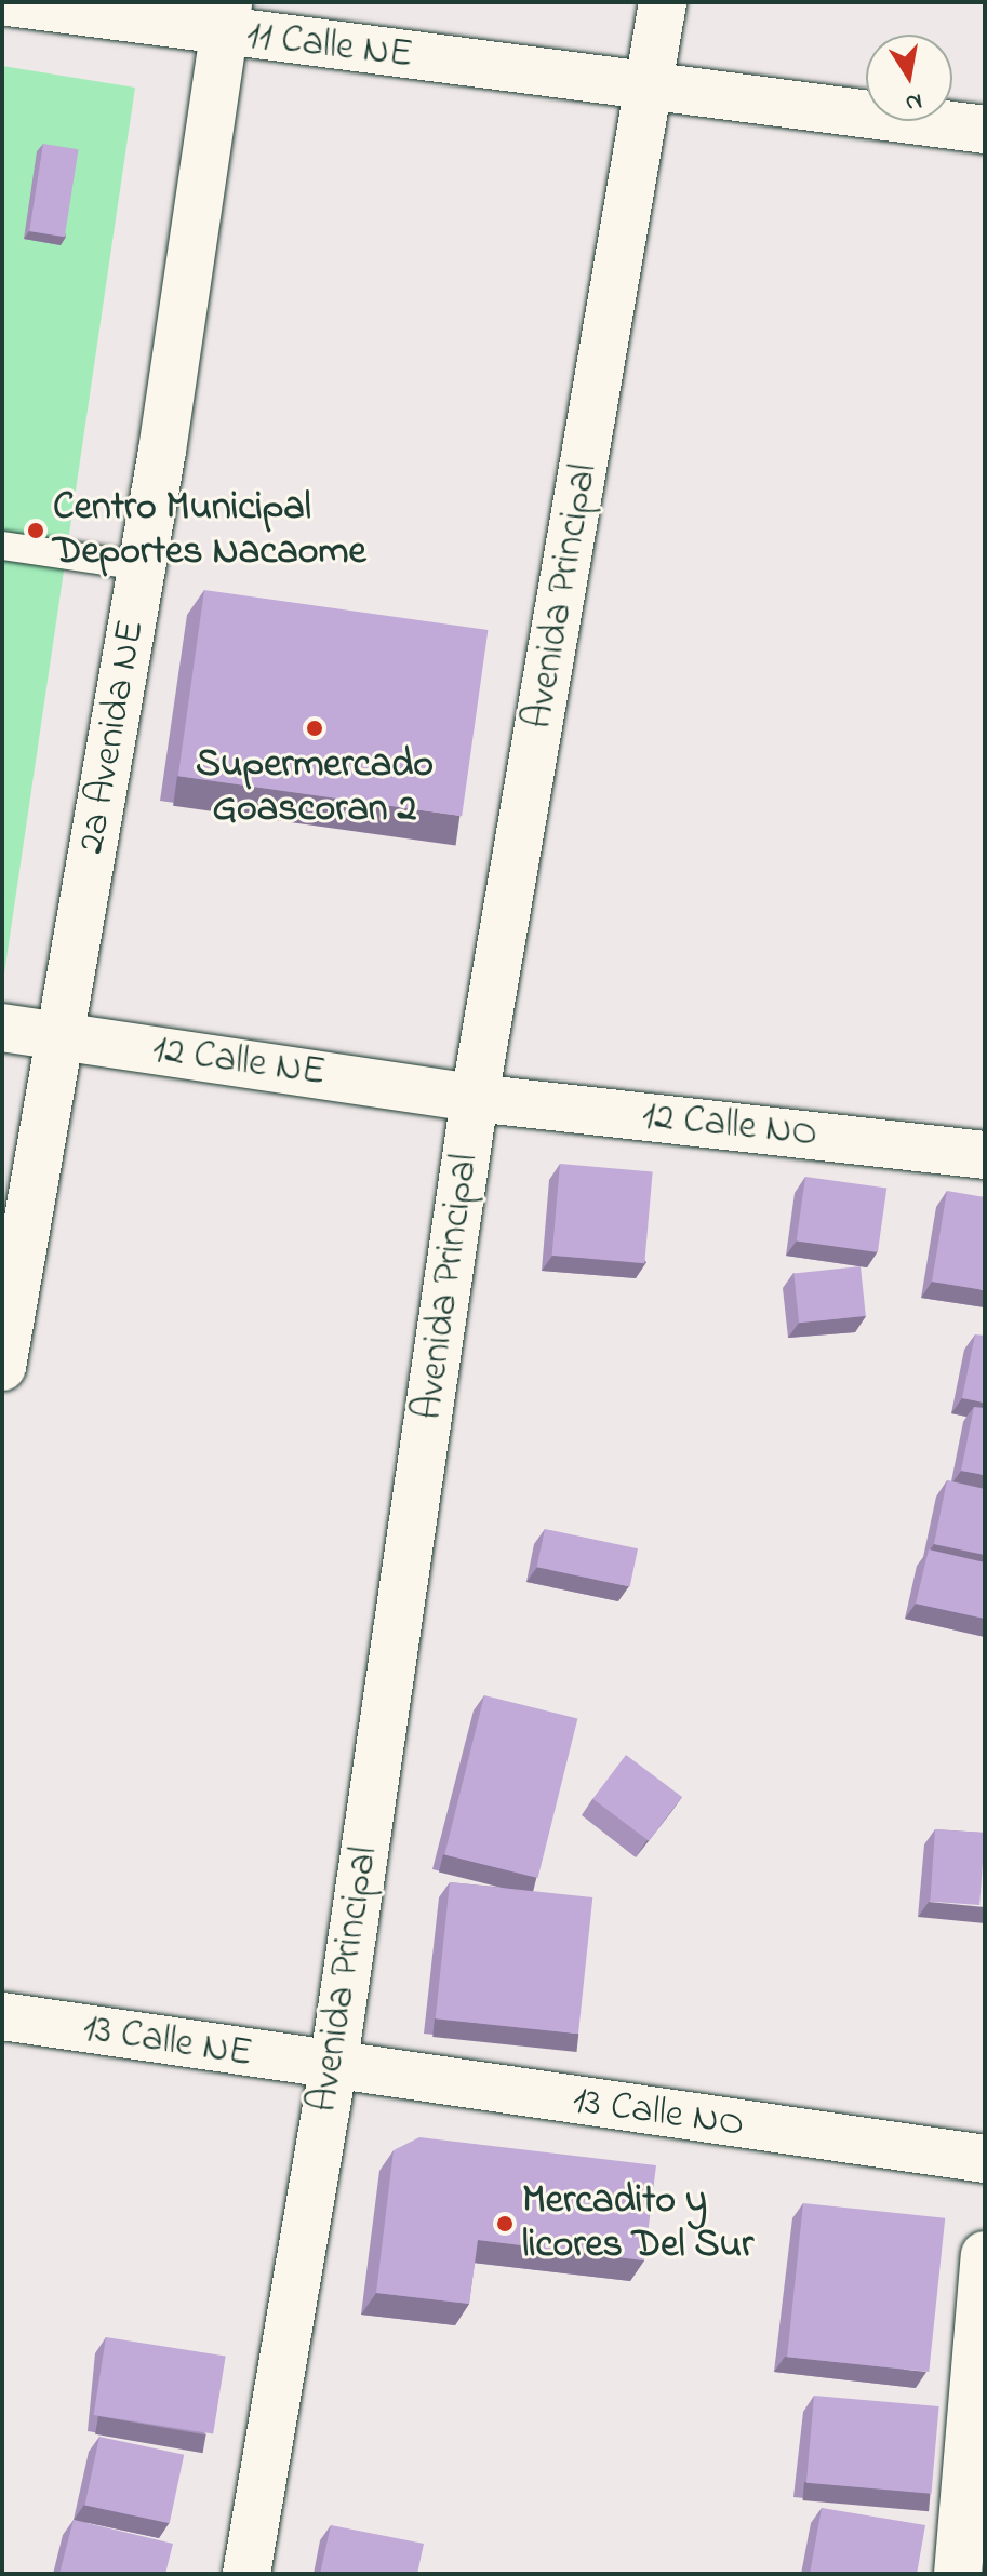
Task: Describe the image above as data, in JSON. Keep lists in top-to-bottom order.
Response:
{
  "streets": {
    "street": [
      "11 Calle NE",
      "Avenida Principal",
      "2a Avenida NE",
      "12 Calle NE",
      "12 Calle NO",
      "13 Calle NE",
      "13 Calle NO"
    ]
  },
  "crossings": [
    ["11 Calle NE", "Avenida Principal"],
    ["11 Calle NE", "2a Avenida NE"],
    ["Avenida Principal", "12 Calle NE"],
    ["Avenida Principal", "12 Calle NO"],
    ["Avenida Principal", "13 Calle NE"],
    ["Avenida Principal", "13 Calle NO"],
    ["2a Avenida NE", "12 Calle NE"],
    ["12 Calle NE", "12 Calle NO"],
    ["13 Calle NE", "13 Calle NO"]
  ],
  "places": ["Centro Municipal Deportes Nacaome", "Supermercado Goascoran 2", "Mercadito y licores Del Sur"],
  "north": "bottom"
}
